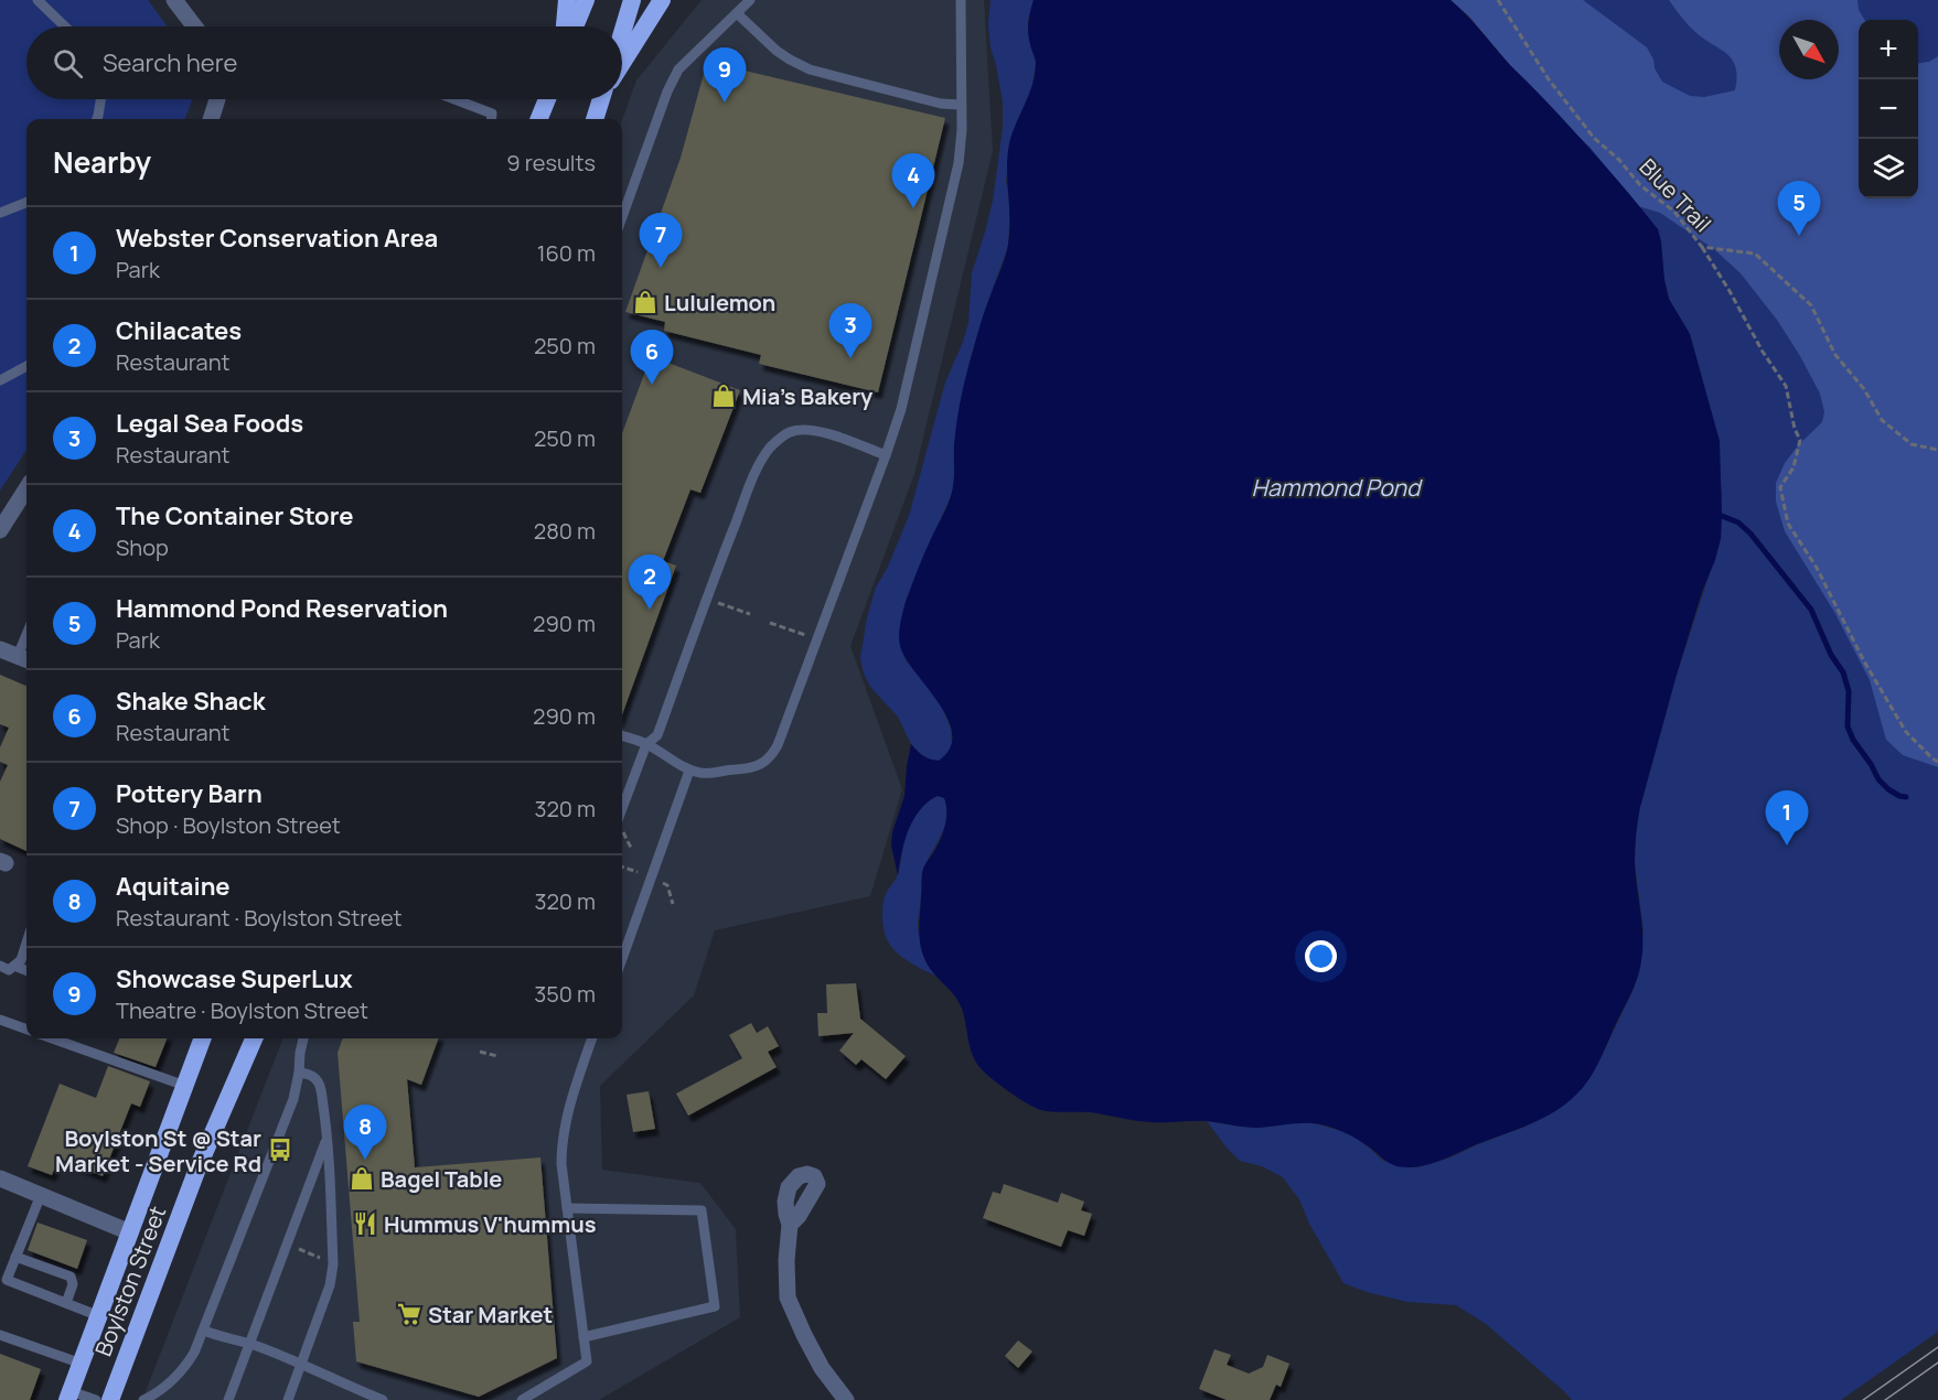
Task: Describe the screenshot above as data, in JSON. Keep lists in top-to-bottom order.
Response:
{
  "streets": {
    "highway": ["Boylston Street"],
    "path": ["Blue Trail"]
  },
  "water": ["Hammond Pond"],
  "places": {
    "shop": ["Lululemon", "Mia's Bakery", "Bagel Table"],
    "bus stop": ["Boylston St @ Star Market - Service Rd"],
    "restaurant": ["Hummus V'hummus"],
    "supermarket": ["Star Market"]
  },
  "north": "bottom right",
  "page": {
    "map_buttons": ["+", "−"],
    "search": "Search here",
    "pins": [
      "9",
      "4",
      "5",
      "7",
      "3",
      "6",
      "2",
      "1",
      "8"
    ],
    "heading": ["Nearby", "9 results"],
    "list": [
      {
        "mark": "1",
        "name": "Webster Conservation Area",
        "note": "Park",
        "value": "160 m"
      },
      {
        "mark": "2",
        "name": "Chilacates",
        "note": "Restaurant",
        "value": "250 m"
      },
      {
        "mark": "3",
        "name": "Legal Sea Foods",
        "note": "Restaurant",
        "value": "250 m"
      },
      {
        "mark": "4",
        "name": "The Container Store",
        "note": "Shop",
        "value": "280 m"
      },
      {
        "mark": "5",
        "name": "Hammond Pond Reservation",
        "note": "Park",
        "value": "290 m"
      },
      {
        "mark": "6",
        "name": "Shake Shack",
        "note": "Restaurant",
        "value": "290 m"
      },
      {
        "mark": "7",
        "name": "Pottery Barn",
        "note": "Shop · Boylston Street",
        "value": "320 m"
      },
      {
        "mark": "8",
        "name": "Aquitaine",
        "note": "Restaurant · Boylston Street",
        "value": "320 m"
      },
      {
        "mark": "9",
        "name": "Showcase SuperLux",
        "note": "Theatre · Boylston Street",
        "value": "350 m"
      }
    ]
  }
}
